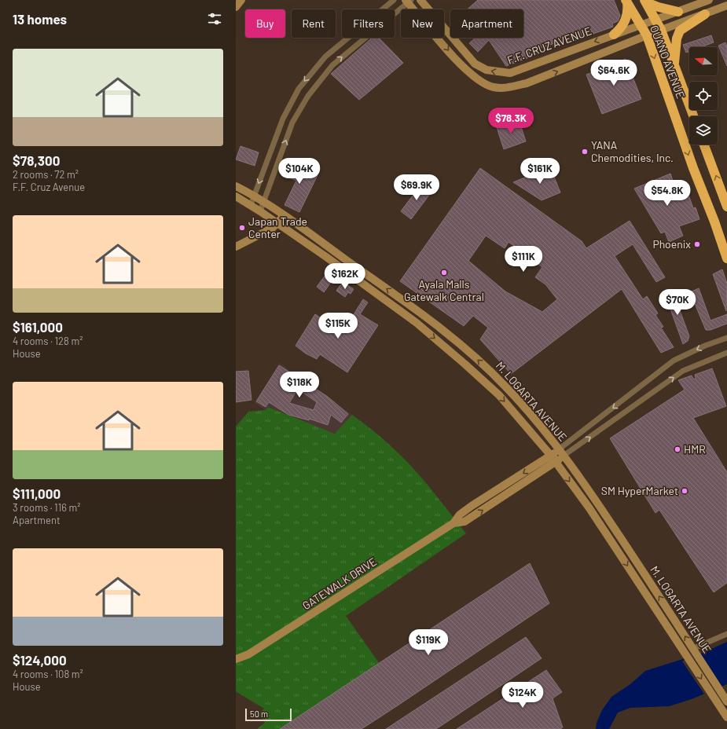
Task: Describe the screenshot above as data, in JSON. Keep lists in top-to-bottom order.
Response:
{
  "streets": {
    "highway": ["OUANO AVENUE"],
    "main road": ["F.F. CRUZ AVENUE", "M. LOGARTA AVENUE", "GATEWALK DRIVE"]
  },
  "crossings": [
    ["F.F. CRUZ AVENUE", "OUANO AVENUE"],
    ["M. LOGARTA AVENUE", "GATEWALK DRIVE"]
  ],
  "one_way": ["F.F. CRUZ AVENUE"],
  "places": [
    "YANA Chemodities, Inc.",
    "Japan Trade Center",
    "Phoenix",
    "Ayala Malls Gatewalk Central",
    "HMR",
    "SM HyperMarket"
  ],
  "scale_bar": "50 m",
  "north": "left",
  "page": {
    "heading": "13 homes",
    "chip": [
      "Buy",
      "Rent",
      "Filters",
      "New",
      "Apartment"
    ],
    "list": [
      {
        "name": "$78,300",
        "note": "2 rooms · 72 m² · F.F. Cruz Avenue"
      },
      {
        "name": "$161,000",
        "note": "4 rooms · 128 m² · House"
      },
      {
        "name": "$111,000",
        "note": "3 rooms · 116 m² · Apartment"
      },
      {
        "name": "$124,000",
        "note": "4 rooms · 108 m² · House"
      }
    ],
    "price": [
      "$64.6K",
      "$78.3K",
      "$104K",
      "$161K",
      "$69.9K",
      "$54.8K",
      "$111K",
      "$162K",
      "$70K",
      "$115K",
      "$118K",
      "$119K",
      "$124K"
    ],
    "scale": "50 m"
  }
}
